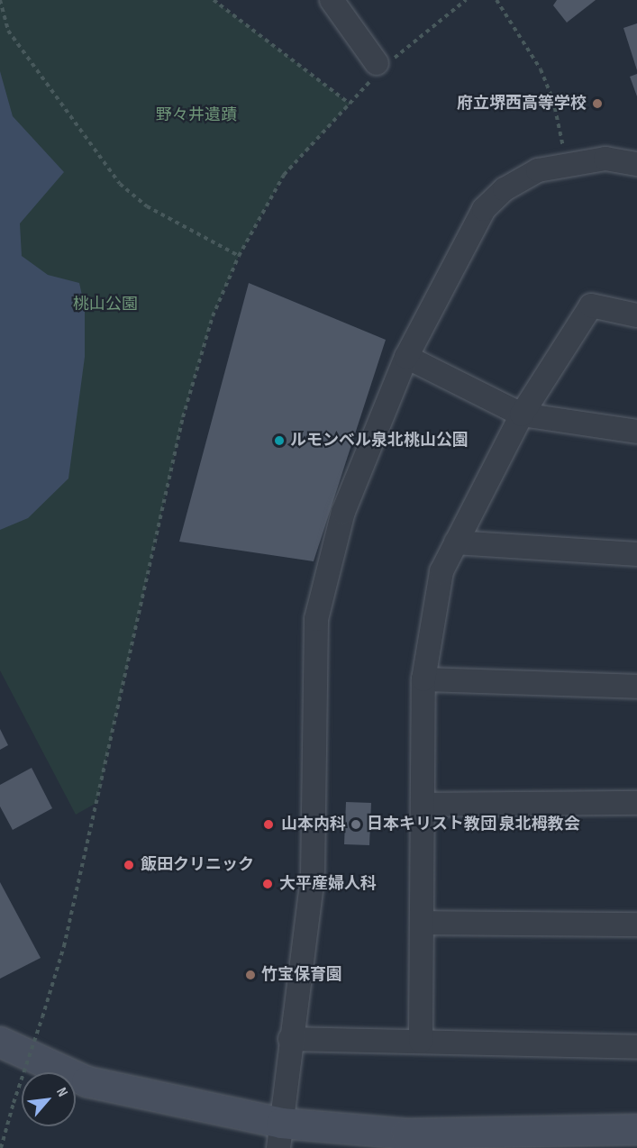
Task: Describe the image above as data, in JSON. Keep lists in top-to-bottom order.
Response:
{
  "parks": ["野々井遺蹟", "桃山公園"],
  "places": [
    "府立堺西高等学校",
    "ルモンベル泉北桃山公園",
    "山本内科",
    "日本キリスト教団 泉北栂教会",
    "飯田クリニック",
    "大平産婦人科",
    "竹宝保育園"
  ],
  "north": "top right"
}
